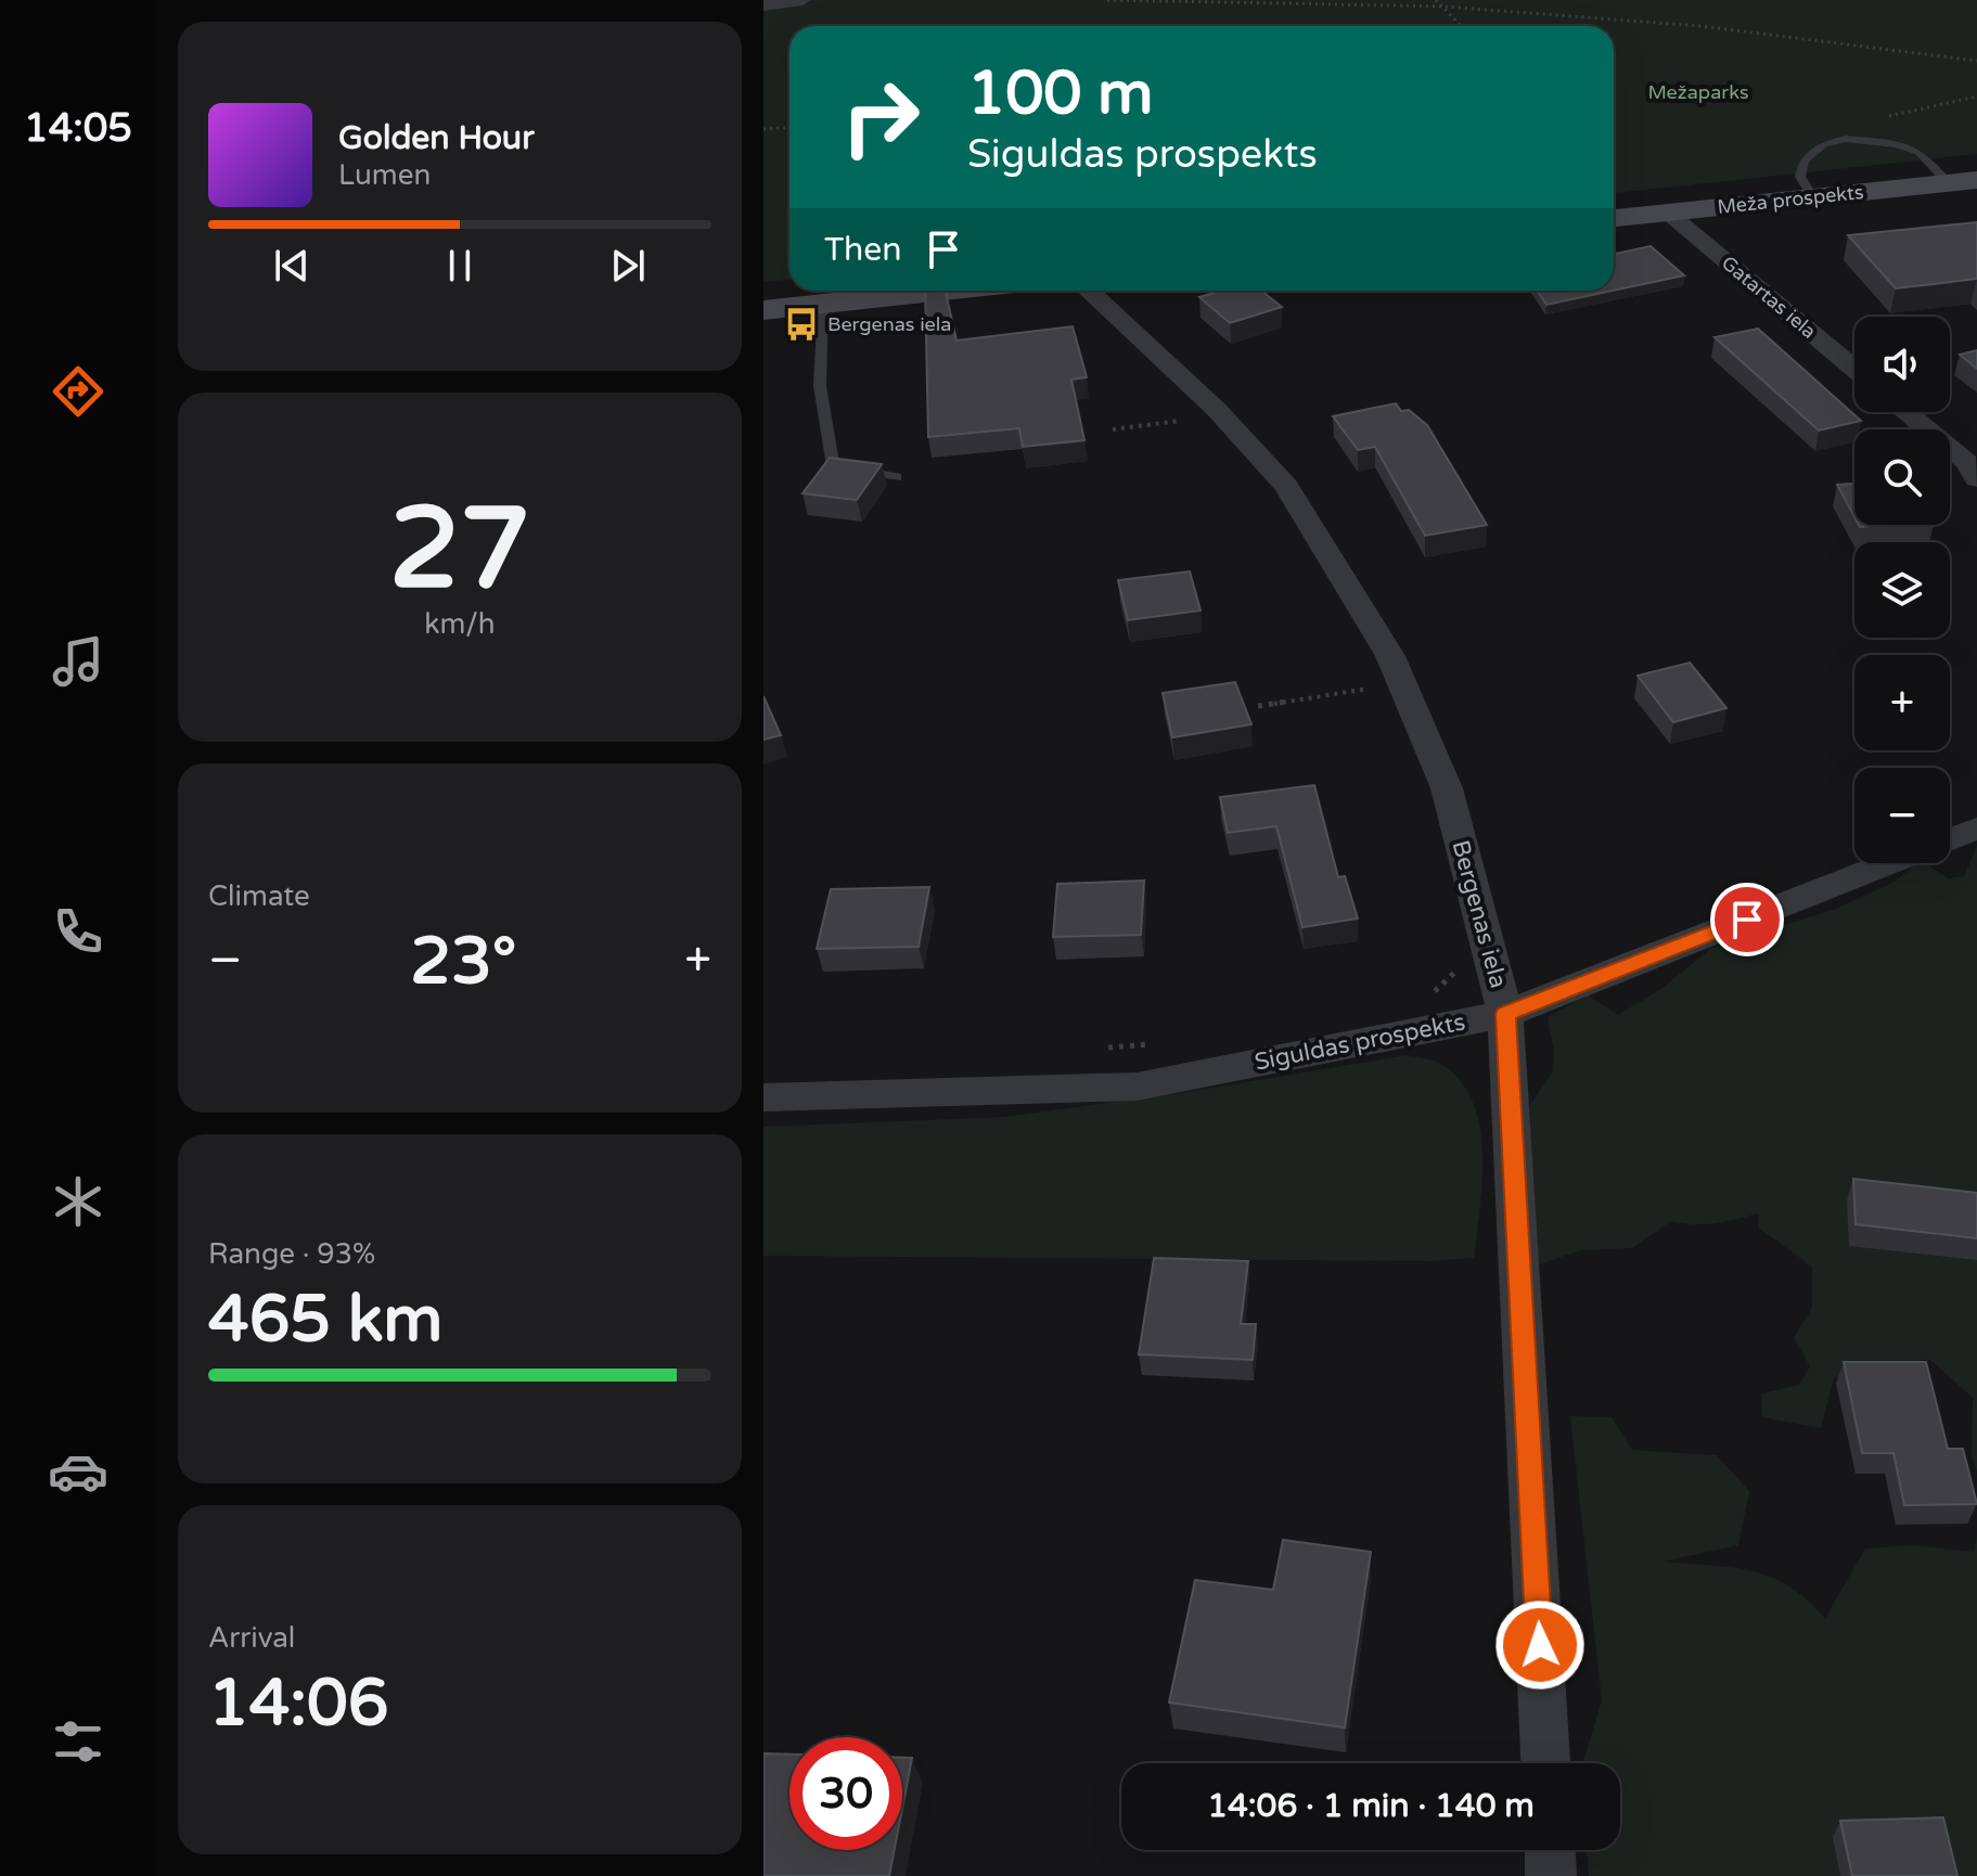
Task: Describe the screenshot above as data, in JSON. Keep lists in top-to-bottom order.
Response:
{
  "streets": {
    "street": [
      "Meža prospekts",
      "Gatartas iela",
      "Bergenas iela",
      "Siguldas prospekts"
    ]
  },
  "crossings": [
    ["Meža prospekts", "Gatartas iela"],
    ["Bergenas iela", "Siguldas prospekts"]
  ],
  "parks": ["Mežaparks"],
  "places": {
    "bus stop": ["Bergenas iela"]
  },
  "page": {
    "tabs": "14:05",
    "turn": ["100 m", "Siguldas prospekts"],
    "song": ["Golden Hour", "Lumen"],
    "then": "Then",
    "map_buttons": ["+", "−"],
    "tile": [
      ["27", "km/h"],
      "Climate",
      ["Range · 93%", "465 km"],
      ["Arrival", "14:06"]
    ],
    "heat": ["−", "23°", "+"],
    "limit": "30",
    "trip": "14:06 · 1 min · 140 m"
  }
}
